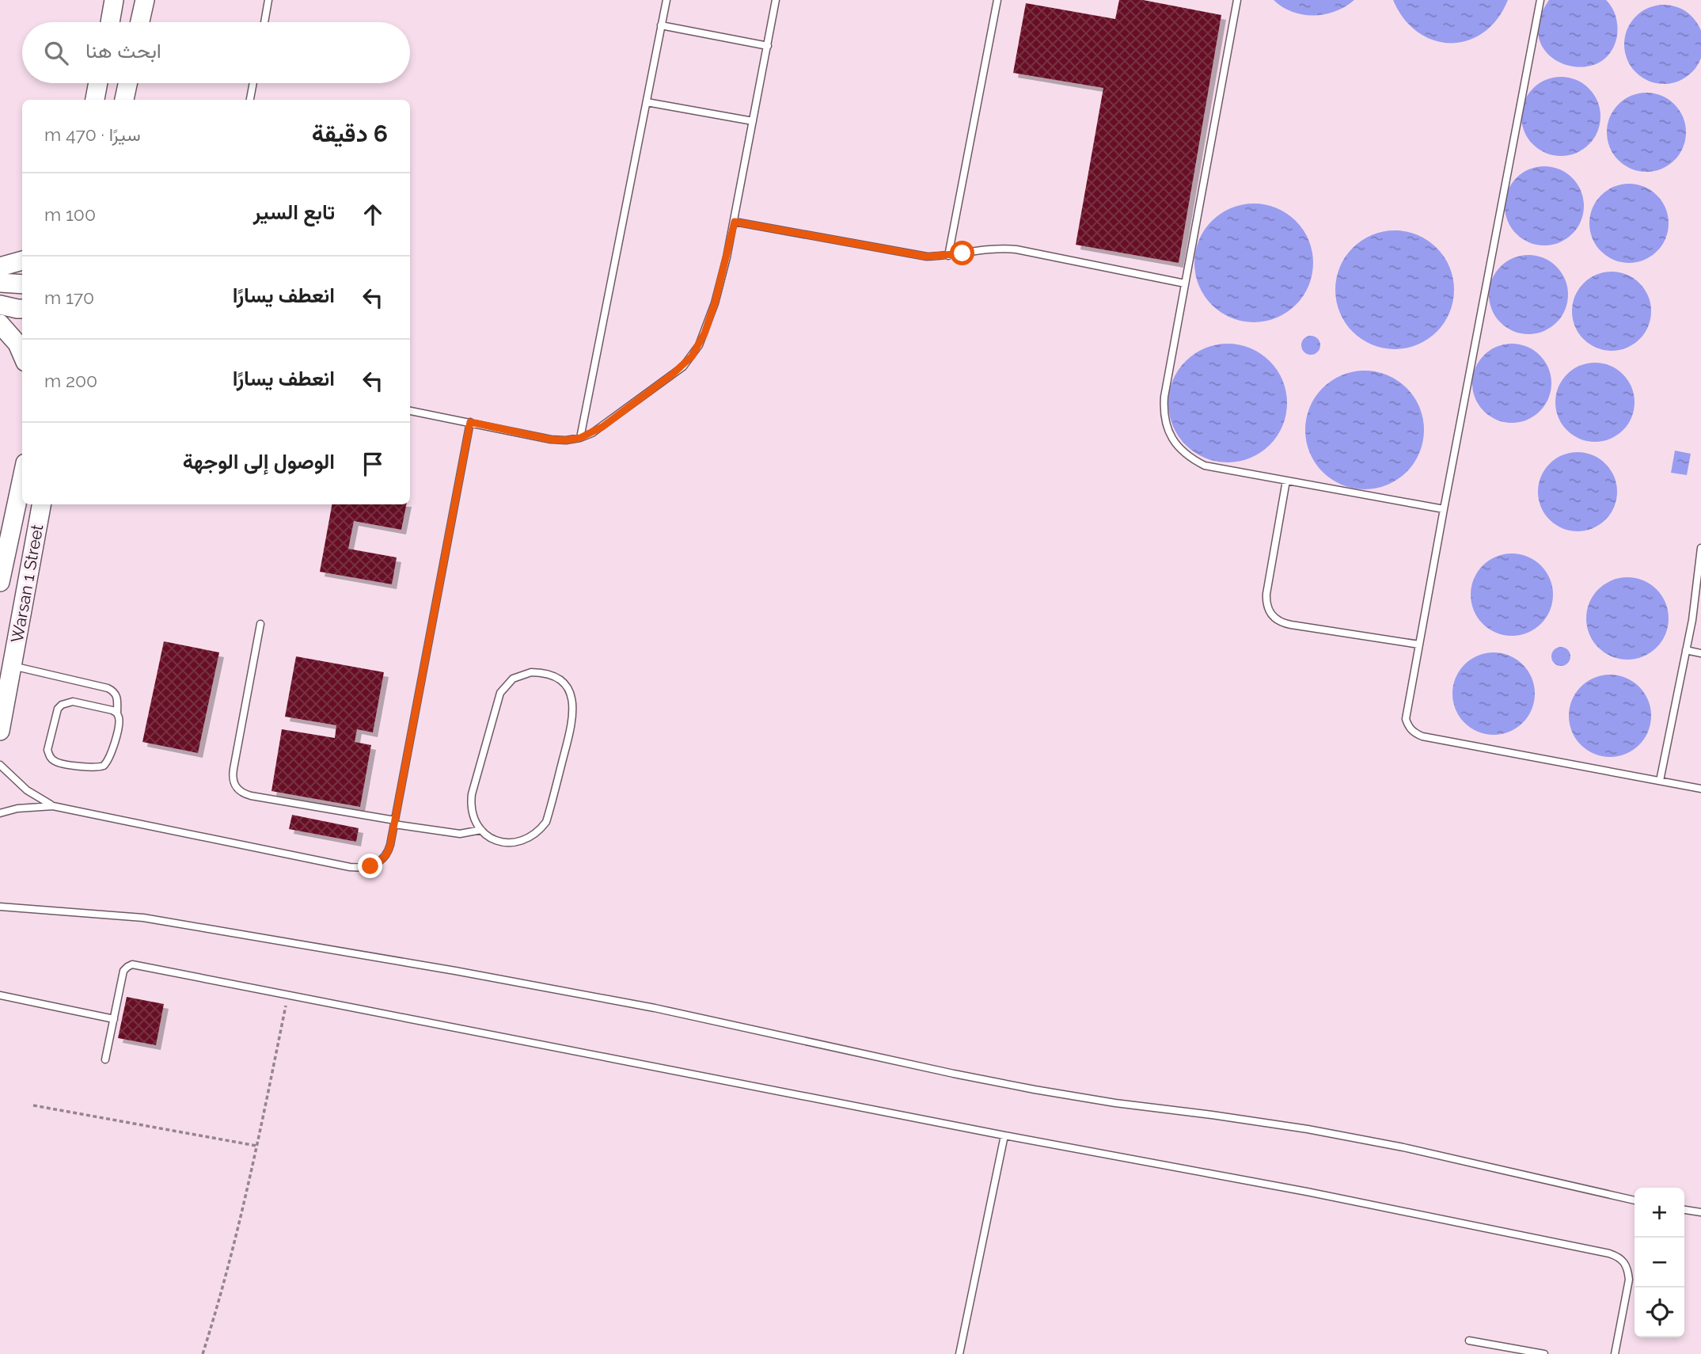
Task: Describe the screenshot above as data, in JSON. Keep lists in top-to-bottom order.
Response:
{
  "streets": {
    "street": ["Warsan 1 Street"]
  },
  "page": {
    "search": "ابحث هنا",
    "heading": ["6 دقيقة", "سيرًا · 470 m"],
    "list": [
      ["تابع السير", "100 m"],
      ["انعطف يسارًا", "170 m"],
      ["انعطف يسارًا", "200 m"],
      "الوصول إلى الوجهة"
    ],
    "map_buttons": ["+", "−"]
  }
}
